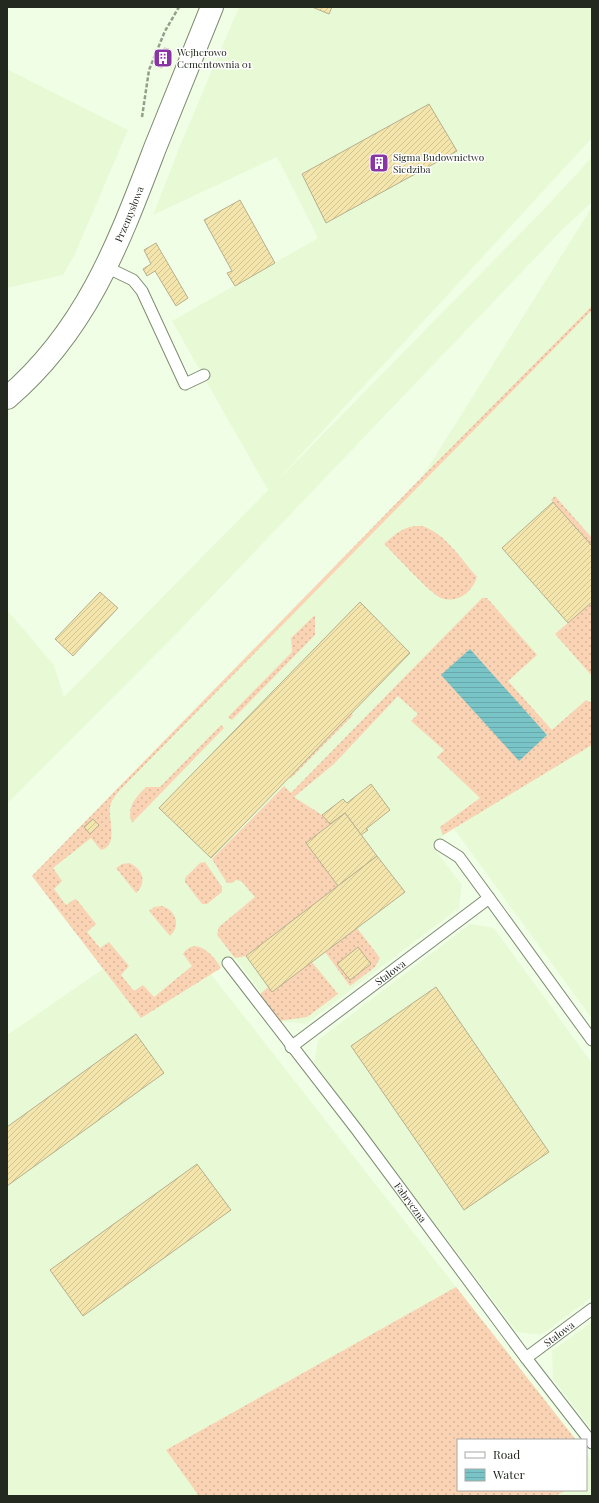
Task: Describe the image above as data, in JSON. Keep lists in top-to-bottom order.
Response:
{
  "streets": {
    "street": ["Przemysłowa"],
    "lane": ["Stalowa", "Fabryczna"]
  },
  "crossings": [
    ["Stalowa", "Fabryczna"]
  ],
  "places": {
    "building": ["Wejherowo Cementownia 01", "Sigma Budownictwo Siedziba"]
  },
  "legend": ["Road", "Water"]
}
